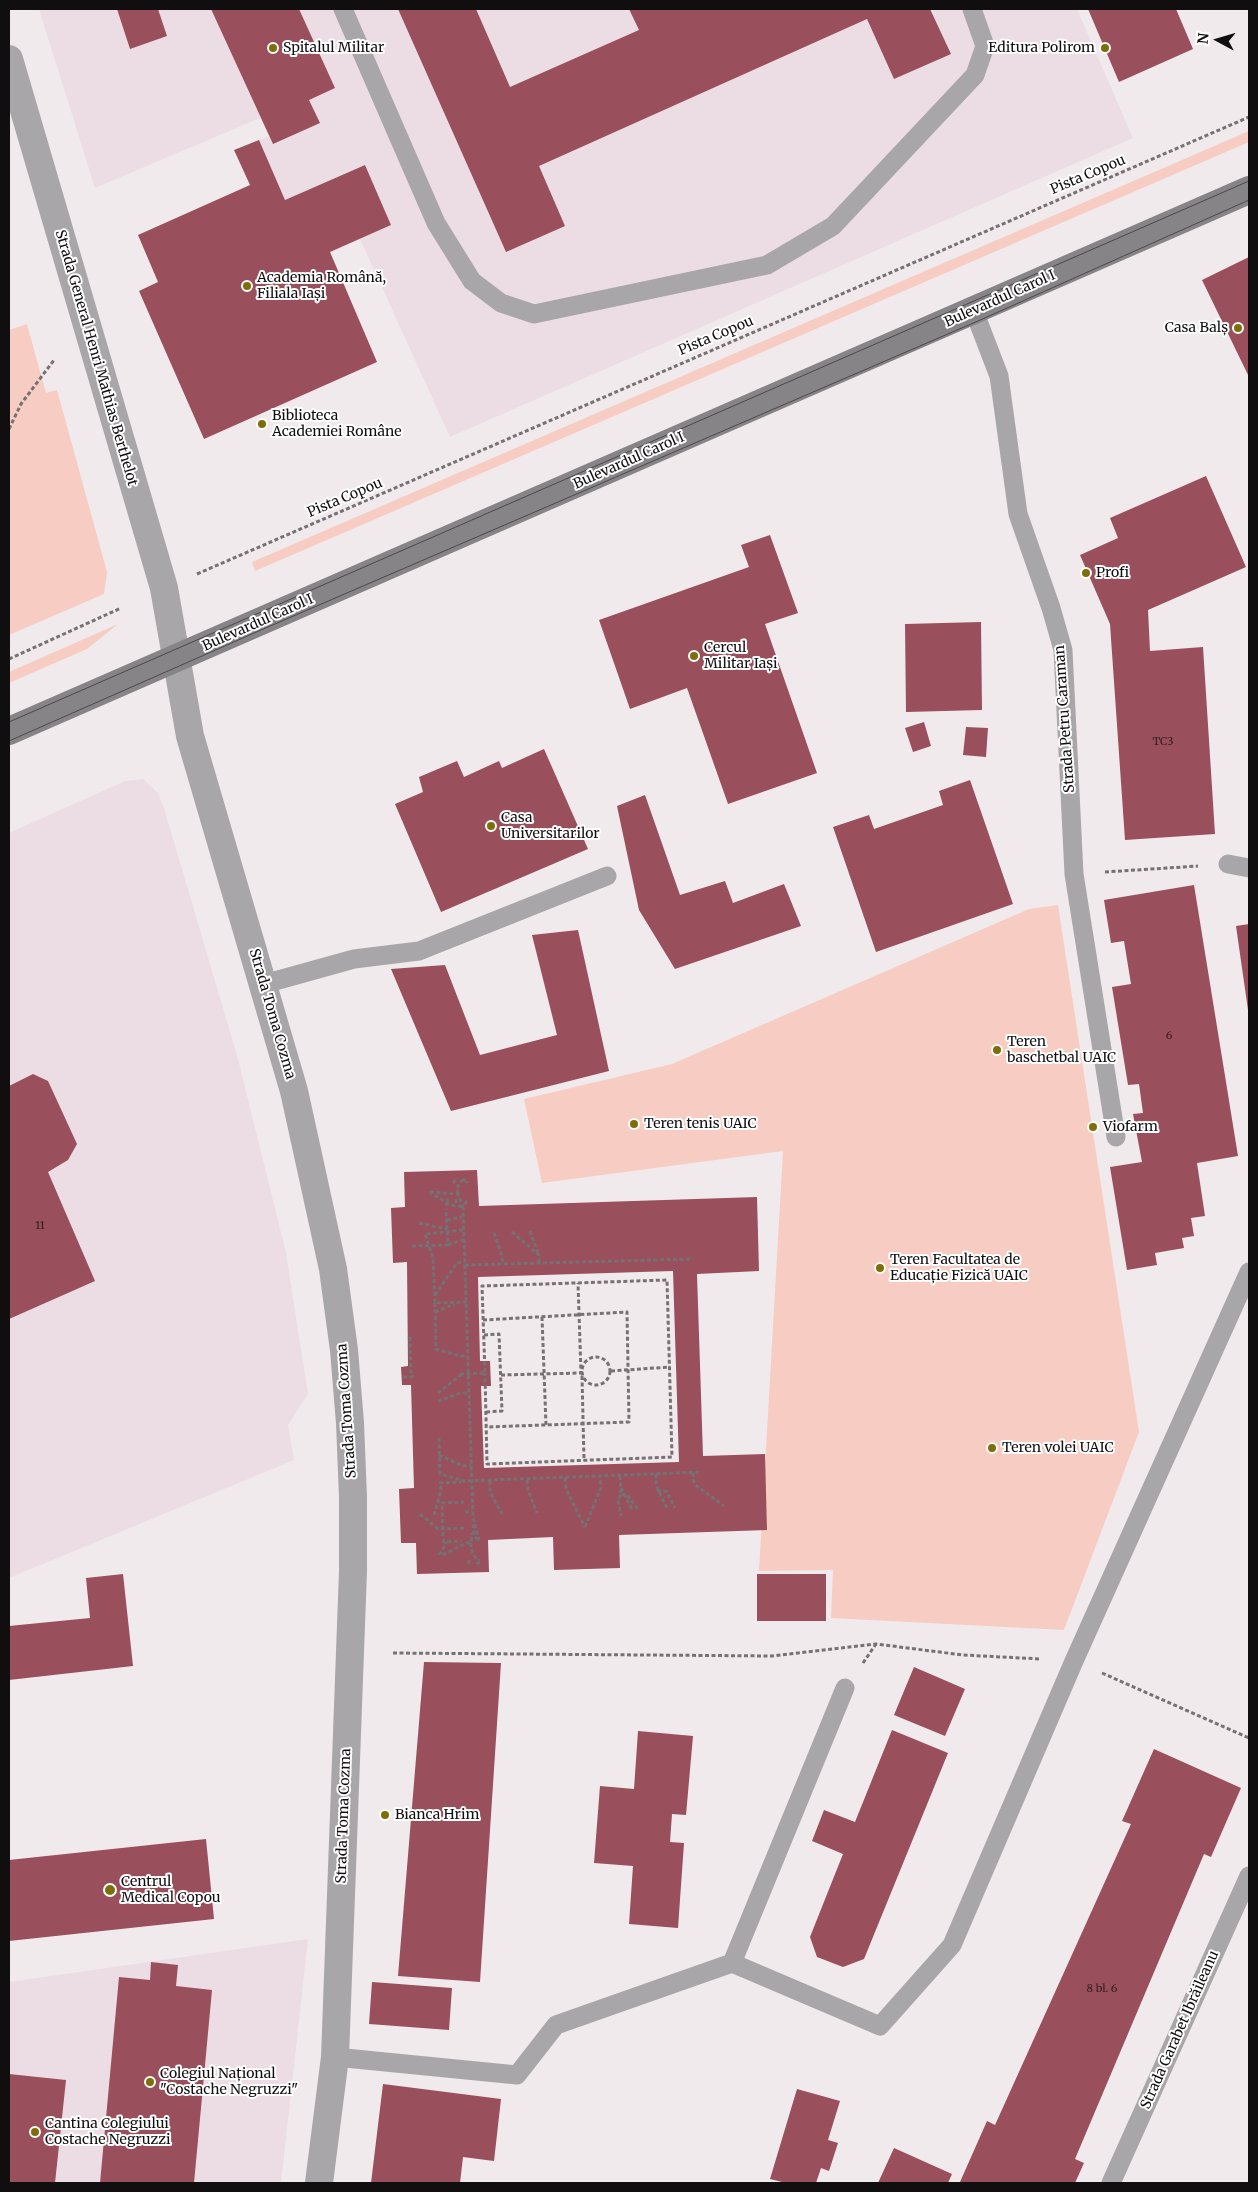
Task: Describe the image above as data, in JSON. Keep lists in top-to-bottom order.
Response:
{
  "streets": {
    "main road": ["Bulevardul Carol I"],
    "street": ["Strada General Henri Mathias Berthelot", "Strada Toma Cozma"],
    "lane": ["Strada Petru Caraman", "Strada Garabet Ibrăileanu"],
    "path": ["Pista Copou"]
  },
  "crossings": [
    ["Bulevardul Carol I", "Strada General Henri Mathias Berthelot"],
    ["Bulevardul Carol I", "Strada Petru Caraman"],
    ["Bulevardul Carol I", "Strada Toma Cozma"],
    ["Strada General Henri Mathias Berthelot", "Strada Toma Cozma"]
  ],
  "places": [
    "Spitalul Militar",
    "Editura Polirom",
    "Academia Română, Filiala Iași",
    "Casa Balș",
    "Biblioteca Academiei Române",
    "Profi",
    "Cercul Militar Iași",
    "Casa Universitarilor",
    "Teren baschetbal UAIC",
    "Teren tenis UAIC",
    "Viofarm",
    "Teren Facultatea de Educație Fizică UAIC",
    "Teren volei UAIC",
    "Bianca Hrim",
    "Centrul Medical Copou",
    "Colegiul Național \"Costache Negruzzi\"",
    "Cantina Colegiului Costache Negruzzi"
  ],
  "house_numbers": [
    "TC3",
    "6",
    "11",
    "8 bl. 6"
  ],
  "north": "left"
}
